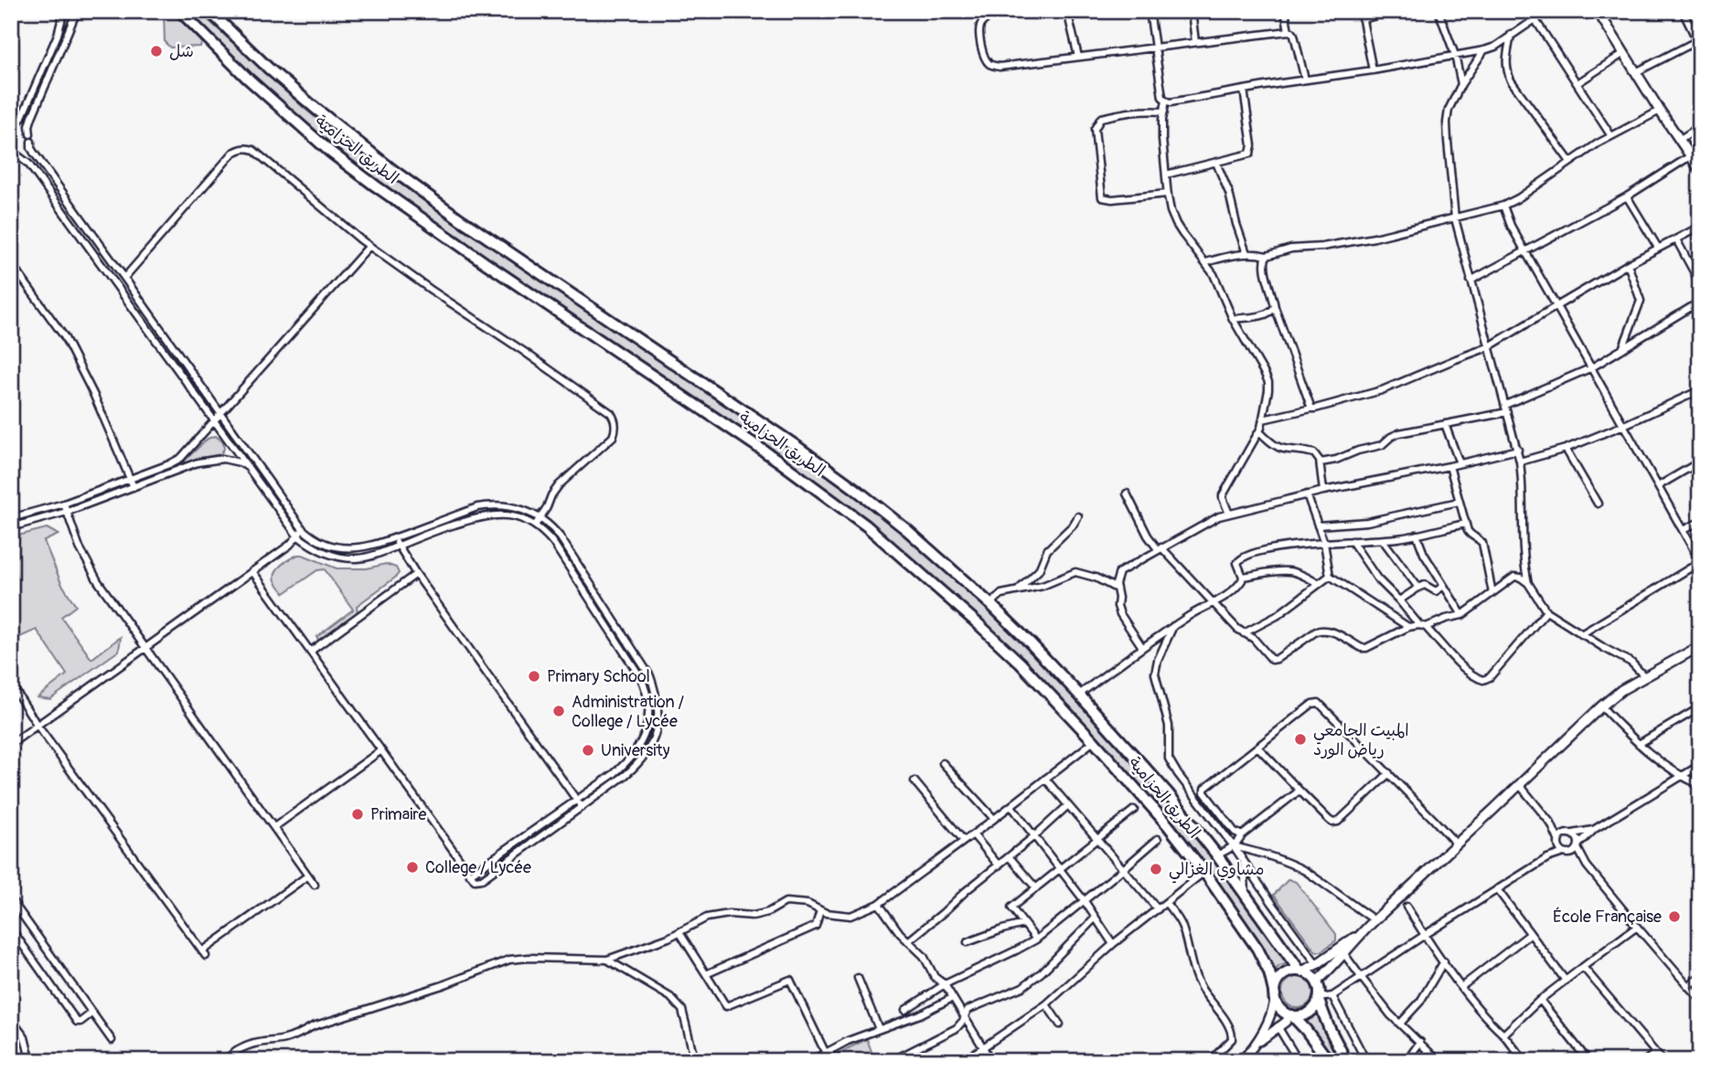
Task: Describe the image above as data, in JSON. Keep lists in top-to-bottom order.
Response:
{
  "streets": {
    "highway": ["الطريق الحزامية"]
  },
  "places": [
    "شل",
    "Primary School",
    "Administration / College / Lycée",
    "المبيت الجامعي رياض الورد",
    "University",
    "Primaire",
    "College / Lycée",
    "مشاوي الغزالي",
    "École Française"
  ]
}
